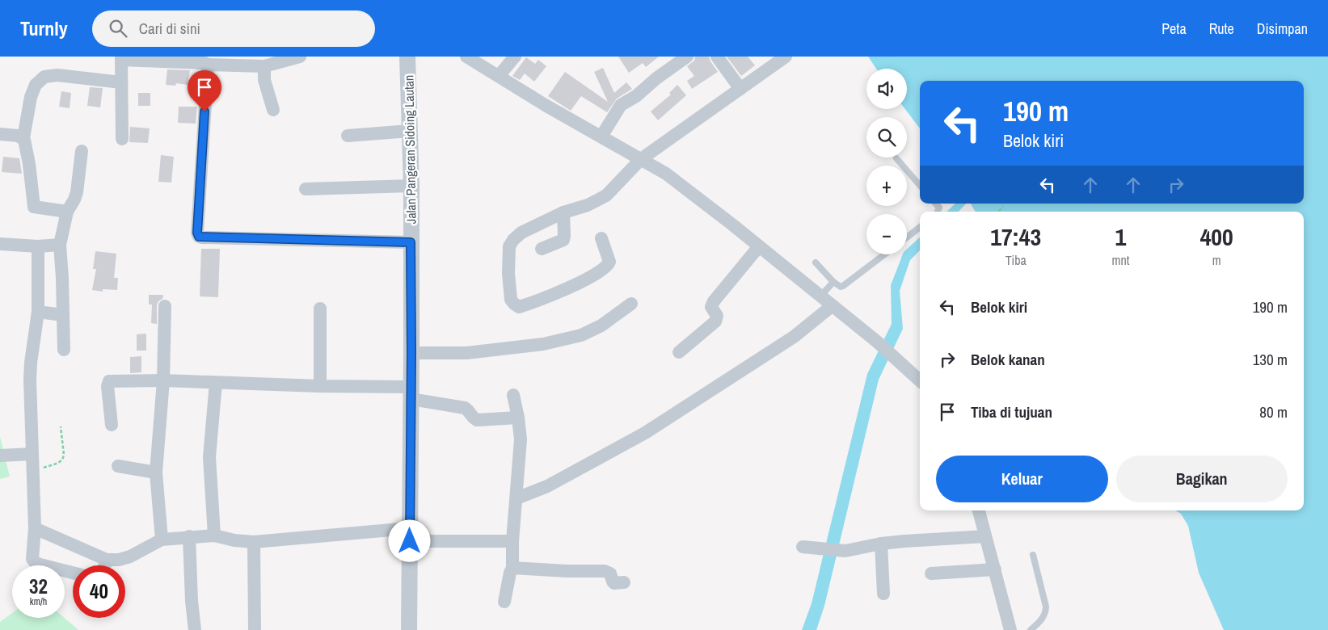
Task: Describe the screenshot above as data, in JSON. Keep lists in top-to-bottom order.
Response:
{
  "streets": {
    "street": ["Jalan Pangeran Sidoing Lautan"]
  },
  "page": {
    "header": "Turnly",
    "search": "Cari di sini",
    "nav": ["Peta", "Rute", "Disimpan"],
    "map_buttons": ["+", "−"],
    "turn": ["190 m", "Belok kiri"],
    "eta": [
      "17:43",
      "Tiba",
      "1",
      "mnt",
      "400",
      "m"
    ],
    "list": [
      {
        "name": "Belok kiri",
        "value": "190 m"
      },
      {
        "name": "Belok kanan",
        "value": "130 m"
      },
      {
        "name": "Tiba di tujuan",
        "value": "80 m"
      }
    ],
    "buttons": ["Keluar", "Bagikan"],
    "speed": "32 km/h",
    "limit": "40"
  }
}
